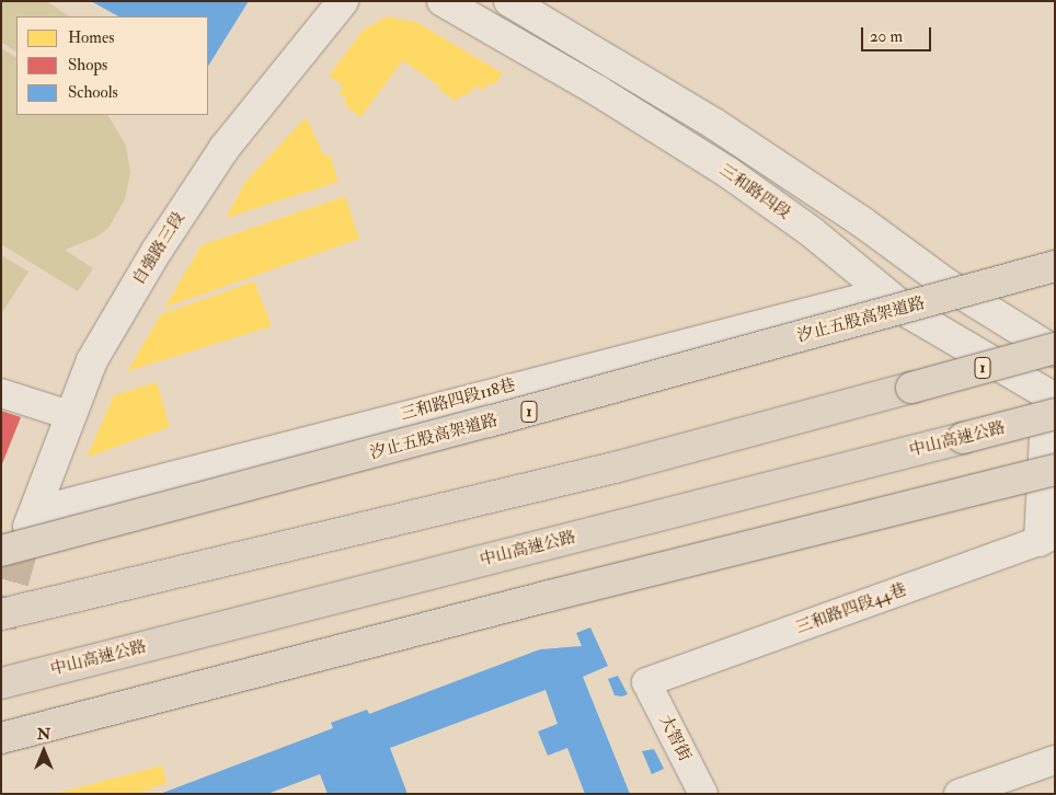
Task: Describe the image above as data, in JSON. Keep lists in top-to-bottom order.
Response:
{
  "streets": {
    "highway": ["汐止五股高架道路", "1", "中山高速公路"],
    "main road": ["三和路四段", "自強路三段"],
    "street": ["三和路四段118巷", "三和路四段44巷", "大智街"]
  },
  "crossings": [
    ["三和路四段", "1"],
    ["三和路四段", "三和路四段118巷"],
    ["三和路四段", "中山高速公路"],
    ["自強路三段", "三和路四段118巷"],
    ["三和路四段44巷", "大智街"]
  ],
  "legend": ["Homes", "Shops", "Schools"],
  "scale_bar": "20 m",
  "north": "top"
}
